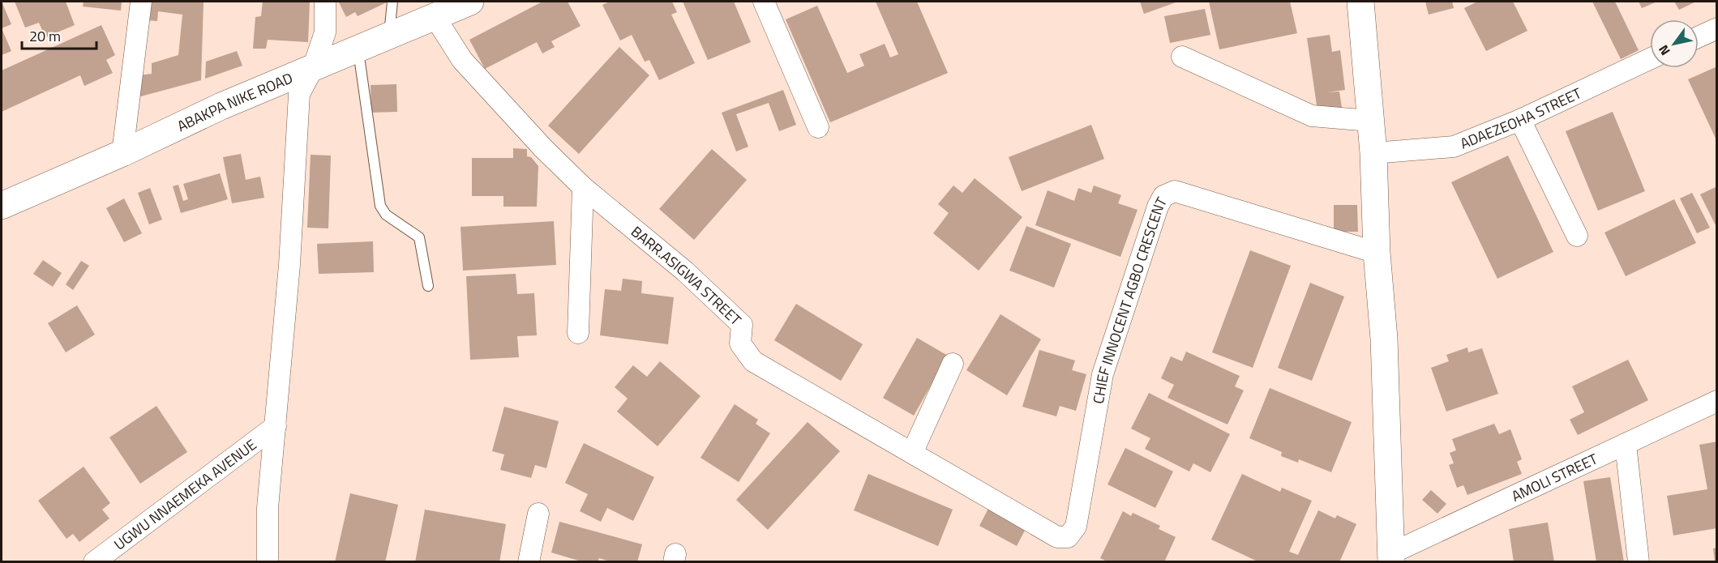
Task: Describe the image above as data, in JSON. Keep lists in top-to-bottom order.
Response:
{
  "streets": {
    "main road": ["ABAKPA NIKE ROAD"],
    "street": [
      "ADAEZEOHA STREET",
      "BARR.ASIGWA STREET",
      "CHIEF INNOCENT AGBO CRESCENT",
      "AMOLI STREET",
      "UGWU NNAEMEKA AVENUE"
    ]
  },
  "crossings": [
    ["ABAKPA NIKE ROAD", "BARR.ASIGWA STREET"],
    ["BARR.ASIGWA STREET", "CHIEF INNOCENT AGBO CRESCENT"]
  ],
  "scale_bar": "20 m",
  "north": "bottom left"
}
